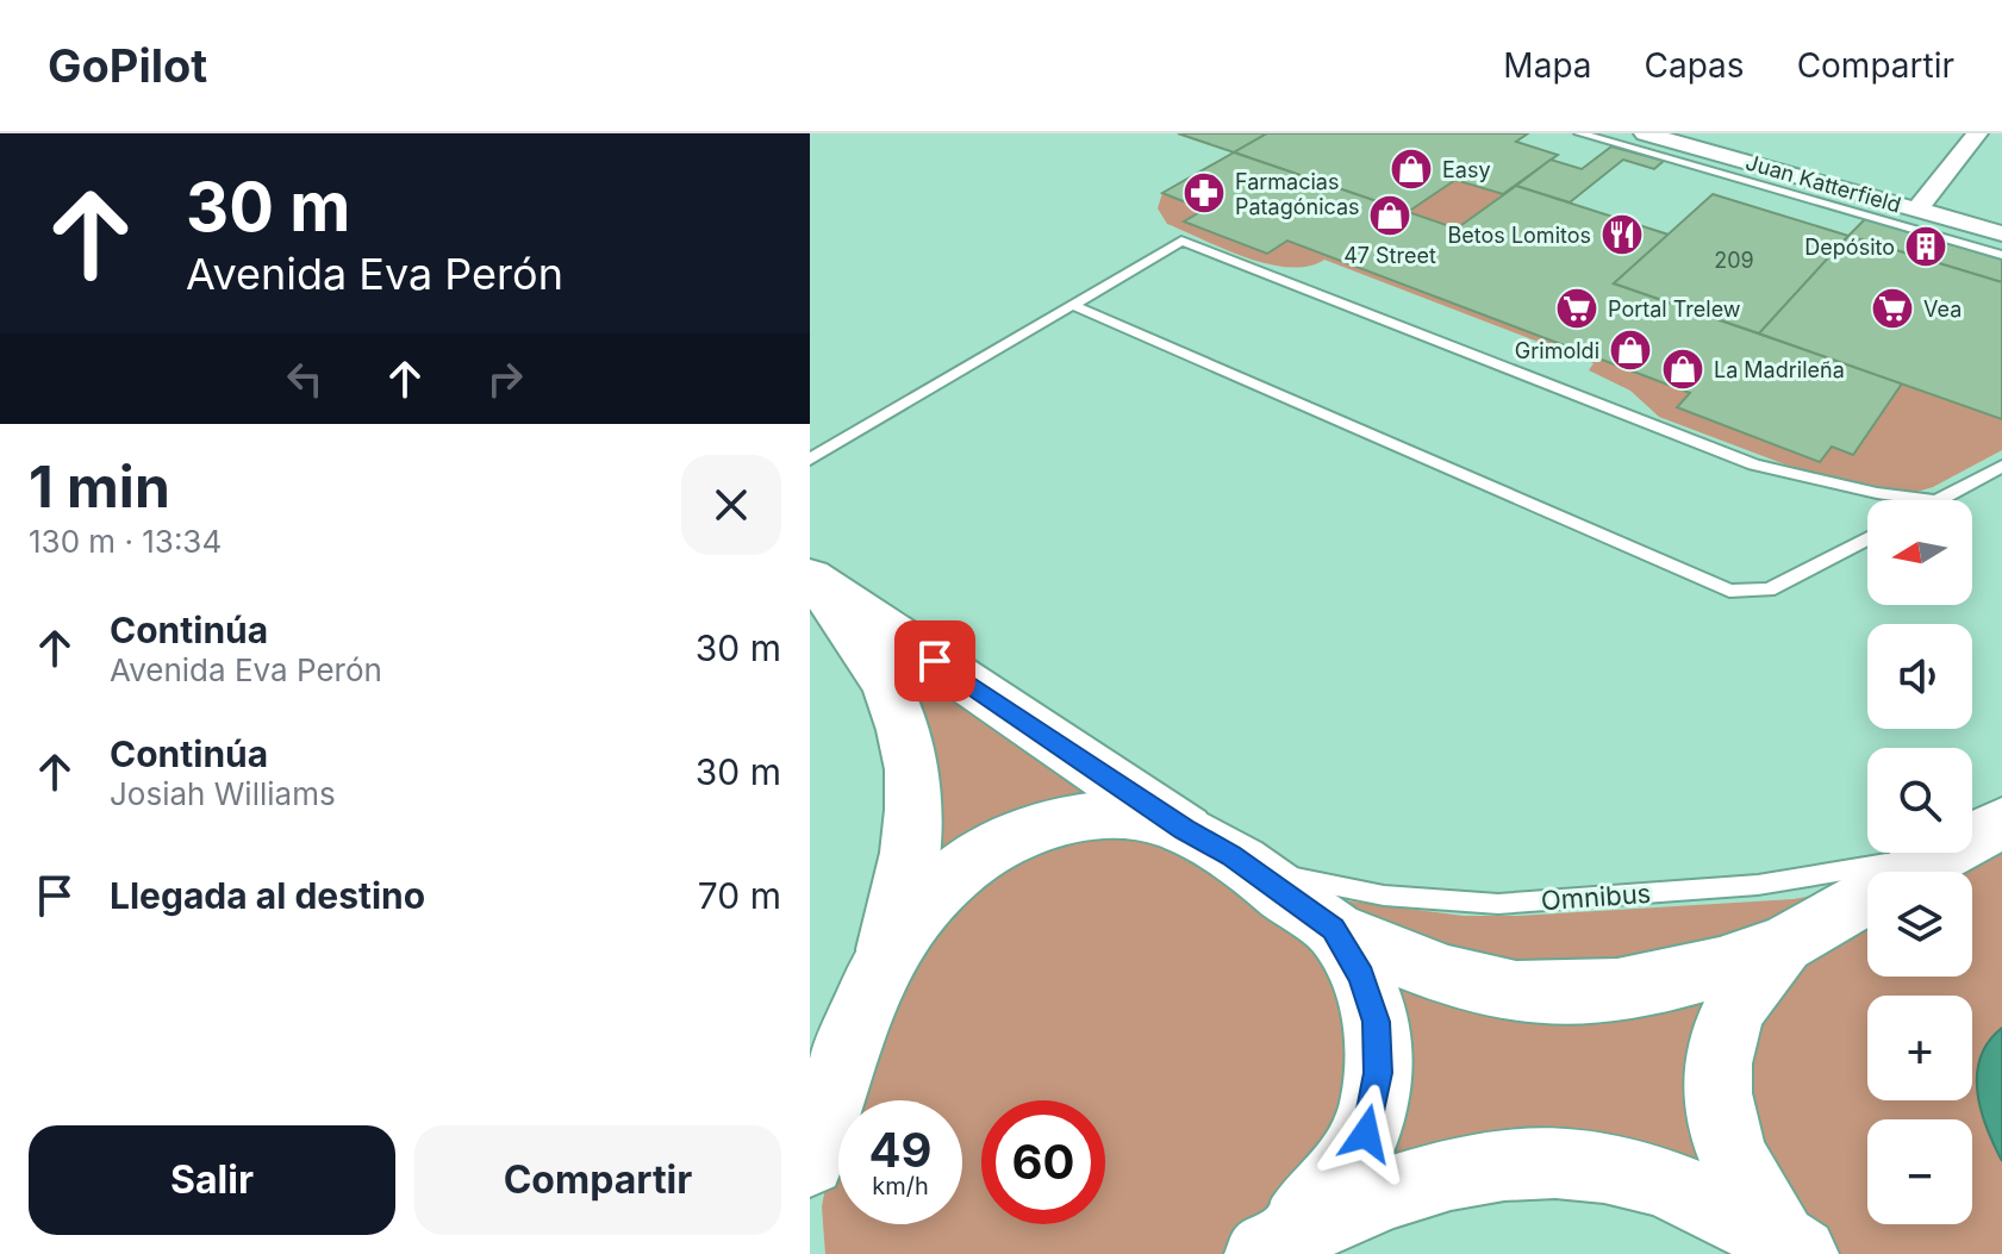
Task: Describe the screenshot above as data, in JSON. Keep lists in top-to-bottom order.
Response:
{
  "streets": {
    "street": ["Juan Katterfield"],
    "lane": ["Omnibus"]
  },
  "places": {
    "shop": [
      "Easy",
      "47 Street",
      "Grimoldi",
      "La Madrileña"
    ],
    "pharmacy": ["Farmacias Patagónicas"],
    "restaurant": ["Betos Lomitos"],
    "building": ["Depósito"],
    "supermarket": ["Portal Trelew", "Vea"]
  },
  "house_numbers": ["209"],
  "north": "left",
  "page": {
    "header": "GoPilot",
    "nav": ["Mapa", "Capas", "Compartir"],
    "turn": ["30 m", "Avenida Eva Perón"],
    "heading": ["1 min", "130 m · 13:34"],
    "map_buttons": ["+", "−"],
    "list": [
      {
        "name": "Continúa",
        "note": "Avenida Eva Perón",
        "value": "30 m"
      },
      {
        "name": "Continúa",
        "note": "Josiah Williams",
        "value": "30 m"
      },
      {
        "name": "Llegada al destino",
        "value": "70 m"
      }
    ],
    "speed": "49 km/h",
    "limit": "60",
    "buttons": ["Salir", "Compartir"]
  }
}
